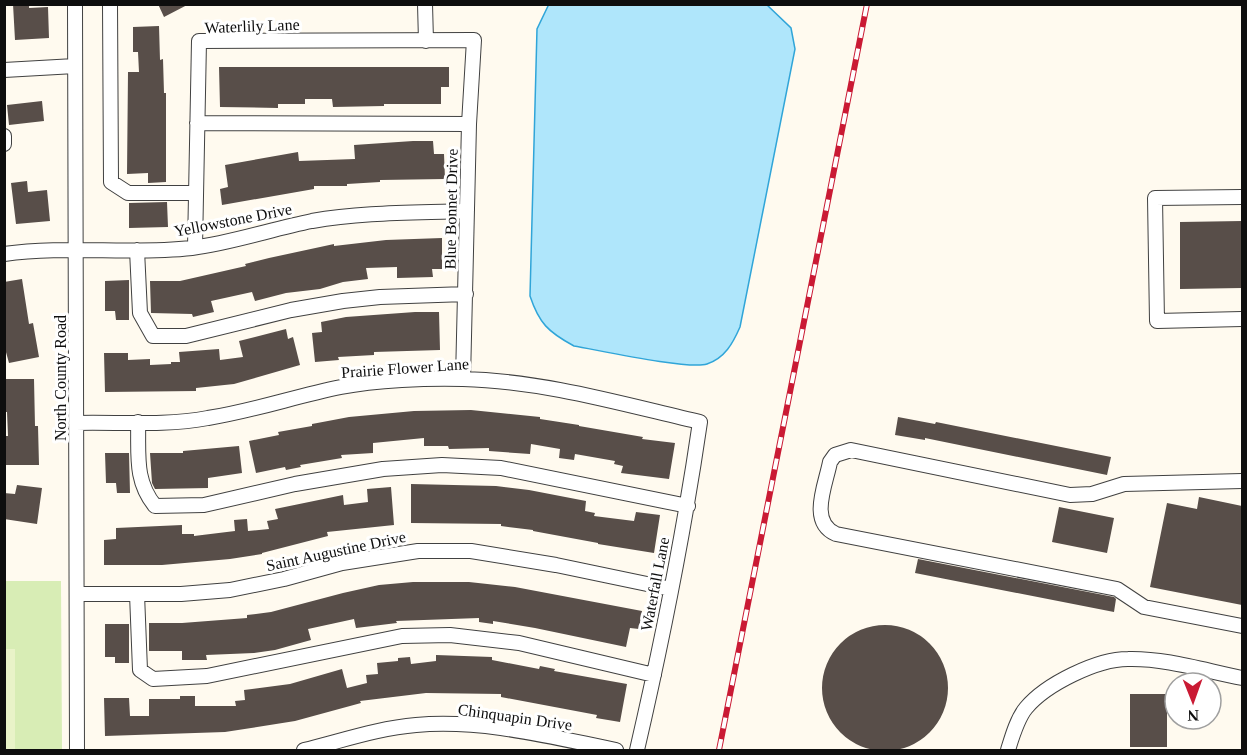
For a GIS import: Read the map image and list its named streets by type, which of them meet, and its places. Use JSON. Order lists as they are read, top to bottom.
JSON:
{
  "streets": {
    "street": [
      "Waterlily Lane",
      "Blue Bonnet Drive",
      "Yellowstone Drive",
      "Prairie Flower Lane",
      "North County Road",
      "Saint Augustine Drive",
      "Waterfall Lane",
      "Chinquapin Drive"
    ]
  },
  "crossings": [
    ["Waterlily Lane", "Blue Bonnet Drive"],
    ["Waterlily Lane", "Yellowstone Drive"],
    ["Blue Bonnet Drive", "Yellowstone Drive"],
    ["Blue Bonnet Drive", "Prairie Flower Lane"],
    ["Yellowstone Drive", "North County Road"],
    ["Prairie Flower Lane", "North County Road"],
    ["Prairie Flower Lane", "Waterfall Lane"],
    ["North County Road", "Saint Augustine Drive"],
    ["Saint Augustine Drive", "Waterfall Lane"]
  ],
  "north": "bottom"
}
